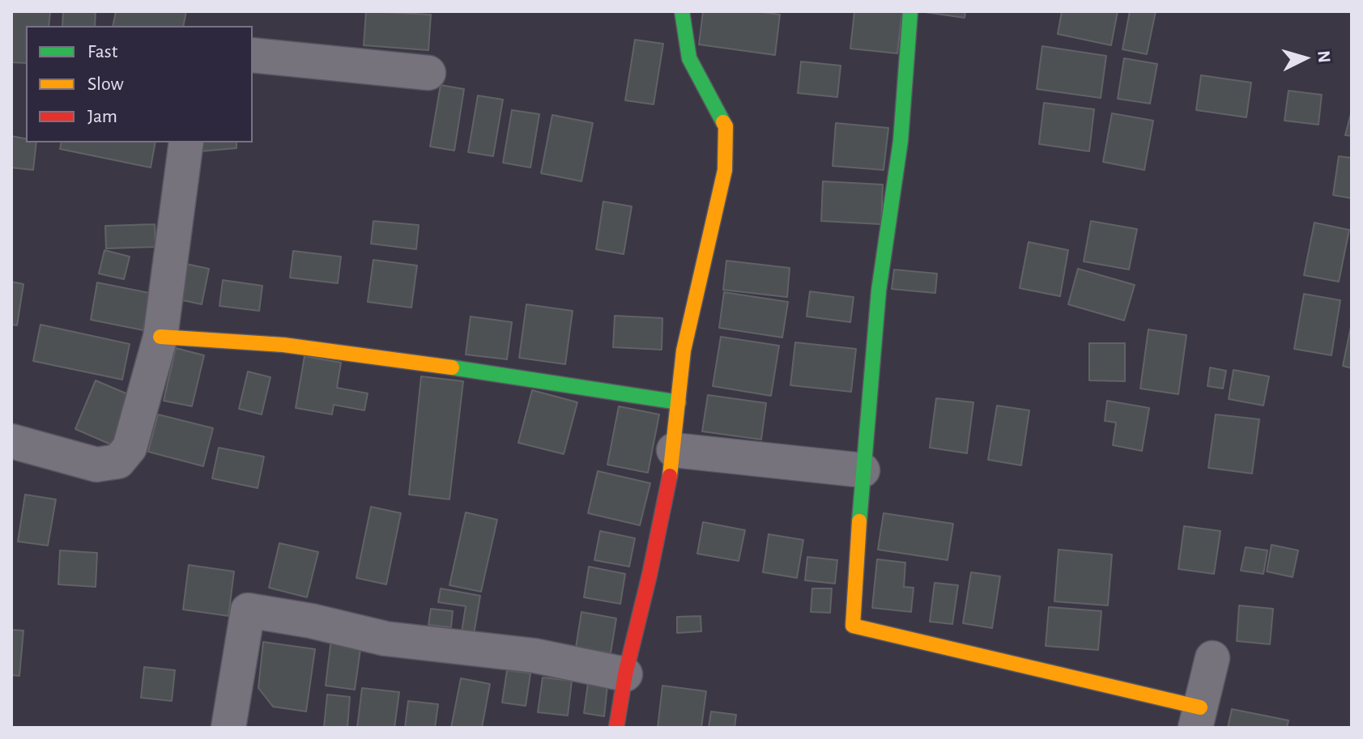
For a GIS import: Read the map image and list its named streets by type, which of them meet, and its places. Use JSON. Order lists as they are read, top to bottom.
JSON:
{
  "legend": ["Fast", "Slow", "Jam"],
  "north": "right"
}
